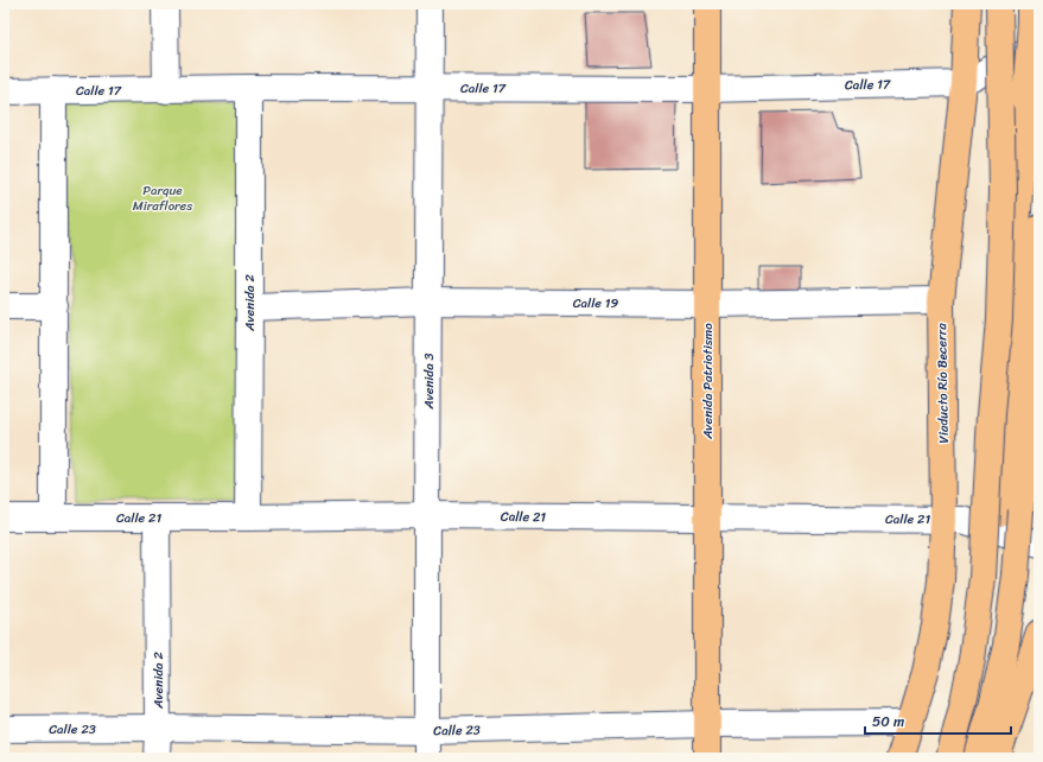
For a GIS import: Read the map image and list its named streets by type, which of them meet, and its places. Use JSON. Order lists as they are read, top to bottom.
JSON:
{
  "streets": {
    "main road": ["Avenida Patriotismo", "Viaducto Río Becerra"],
    "street": [
      "Calle 17",
      "Avenida 2",
      "Calle 19",
      "Avenida 3",
      "Calle 21",
      "Calle 23"
    ]
  },
  "crossings": [
    ["Calle 17", "Avenida 2"],
    ["Calle 17", "Avenida 3"],
    ["Calle 17", "Avenida Patriotismo"],
    ["Calle 17", "Viaducto Río Becerra"],
    ["Avenida 2", "Calle 19"],
    ["Avenida 2", "Calle 21"],
    ["Avenida 2", "Calle 23"],
    ["Calle 19", "Avenida 3"],
    ["Calle 19", "Avenida Patriotismo"],
    ["Calle 19", "Viaducto Río Becerra"],
    ["Avenida 3", "Calle 21"],
    ["Avenida 3", "Calle 23"],
    ["Avenida Patriotismo", "Calle 21"],
    ["Avenida Patriotismo", "Calle 23"],
    ["Viaducto Río Becerra", "Calle 21"],
    ["Viaducto Río Becerra", "Calle 23"]
  ],
  "parks": ["Parque Miraflores"],
  "scale_bar": "50 m"
}
